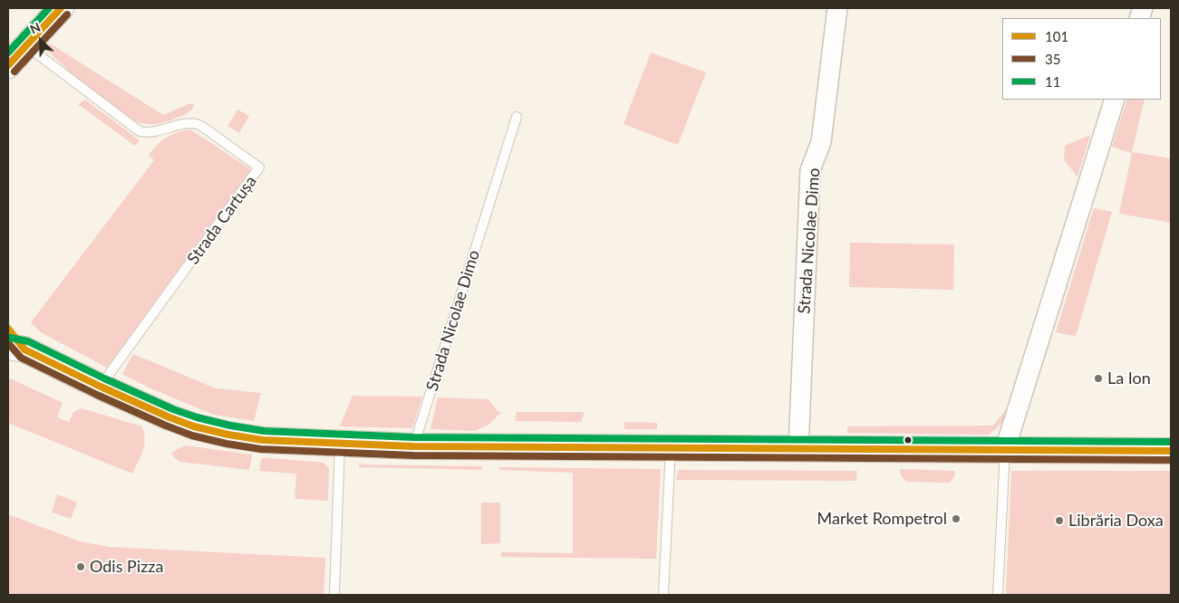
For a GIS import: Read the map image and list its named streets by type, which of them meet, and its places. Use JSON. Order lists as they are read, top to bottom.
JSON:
{
  "streets": {
    "street": ["Strada Nicolae Dimo"],
    "lane": ["Strada Cartușa"]
  },
  "places": [
    "La Ion",
    "Market Rompetrol",
    "Librăria Doxa",
    "Odis Pizza"
  ],
  "lines": ["transit line 101", "transit line 11", "transit line 35"],
  "legend": ["101", "35", "11"],
  "north": "top left"
}
